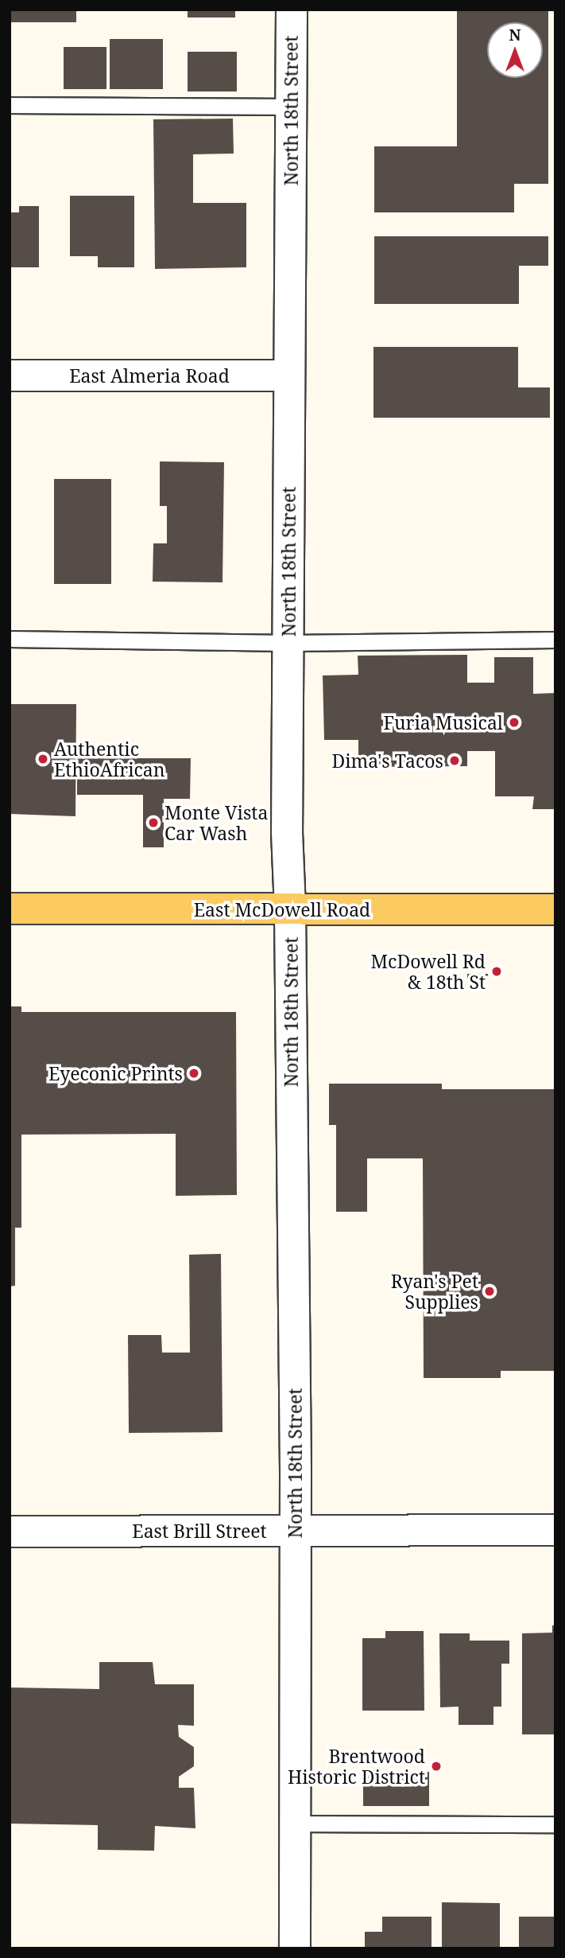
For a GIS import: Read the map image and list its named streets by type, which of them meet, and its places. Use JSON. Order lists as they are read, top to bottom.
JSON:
{
  "streets": {
    "main road": ["East McDowell Road"],
    "street": ["North 18th Street", "East Almeria Road", "East Brill Street"]
  },
  "crossings": [
    ["North 18th Street", "East Almeria Road"],
    ["North 18th Street", "East McDowell Road"],
    ["North 18th Street", "East Brill Street"]
  ],
  "places": [
    "Furia Musical",
    "Authentic EthioAfrican",
    "Dima's Tacos",
    "Monte Vista Car Wash",
    "McDowell Rd & 18th St",
    "Eyeconic Prints",
    "Ryan's Pet Supplies",
    "Brentwood Historic District"
  ],
  "north": "top"
}
